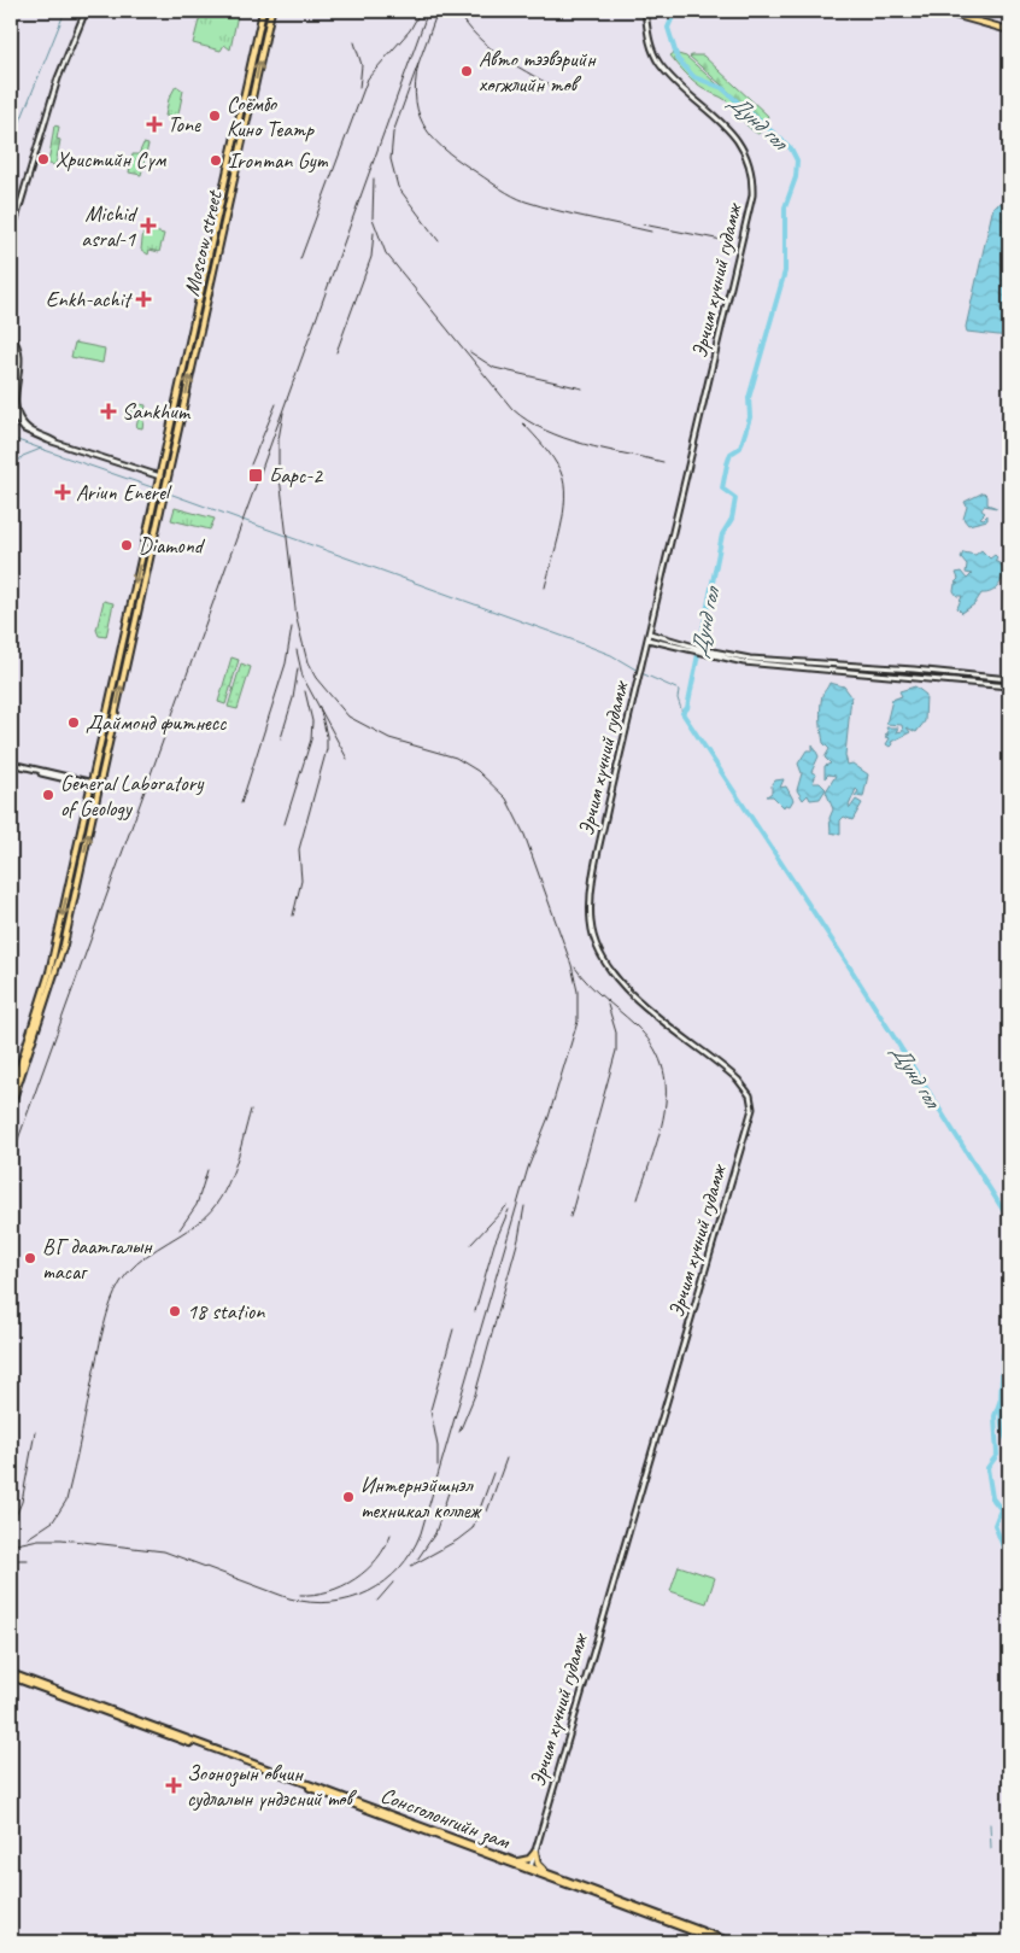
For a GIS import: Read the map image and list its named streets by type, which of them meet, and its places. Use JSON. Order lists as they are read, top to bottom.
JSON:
{
  "streets": {
    "main road": ["Moscow street", "Эрчим хүчний гудамж", "Сонсголонгийн зам"]
  },
  "crossings": [
    ["Эрчим хүчний гудамж", "Сонсголонгийн зам"]
  ],
  "water": ["Дунд гол"],
  "places": {
    "other": [
      "Авто тээвэрийн хөгжлийн төв",
      "Соёмбо Кино Театр",
      "Христийн Сүм",
      "Ironman Gym",
      "Diamond",
      "Даймонд фитнесс",
      "General Laboratory of Geology",
      "ВГ даатгалын тасаг",
      "18 station",
      "Интернэйшнэл техникал коллеж"
    ],
    "health": [
      "Tone",
      "Michid asral-1",
      "Enkh-achit",
      "Sankhum",
      "Ariun Enerel",
      "Зоонозын өвчин судлалын үндэсний төв"
    ],
    "transit": ["Барс-2"]
  }
}
